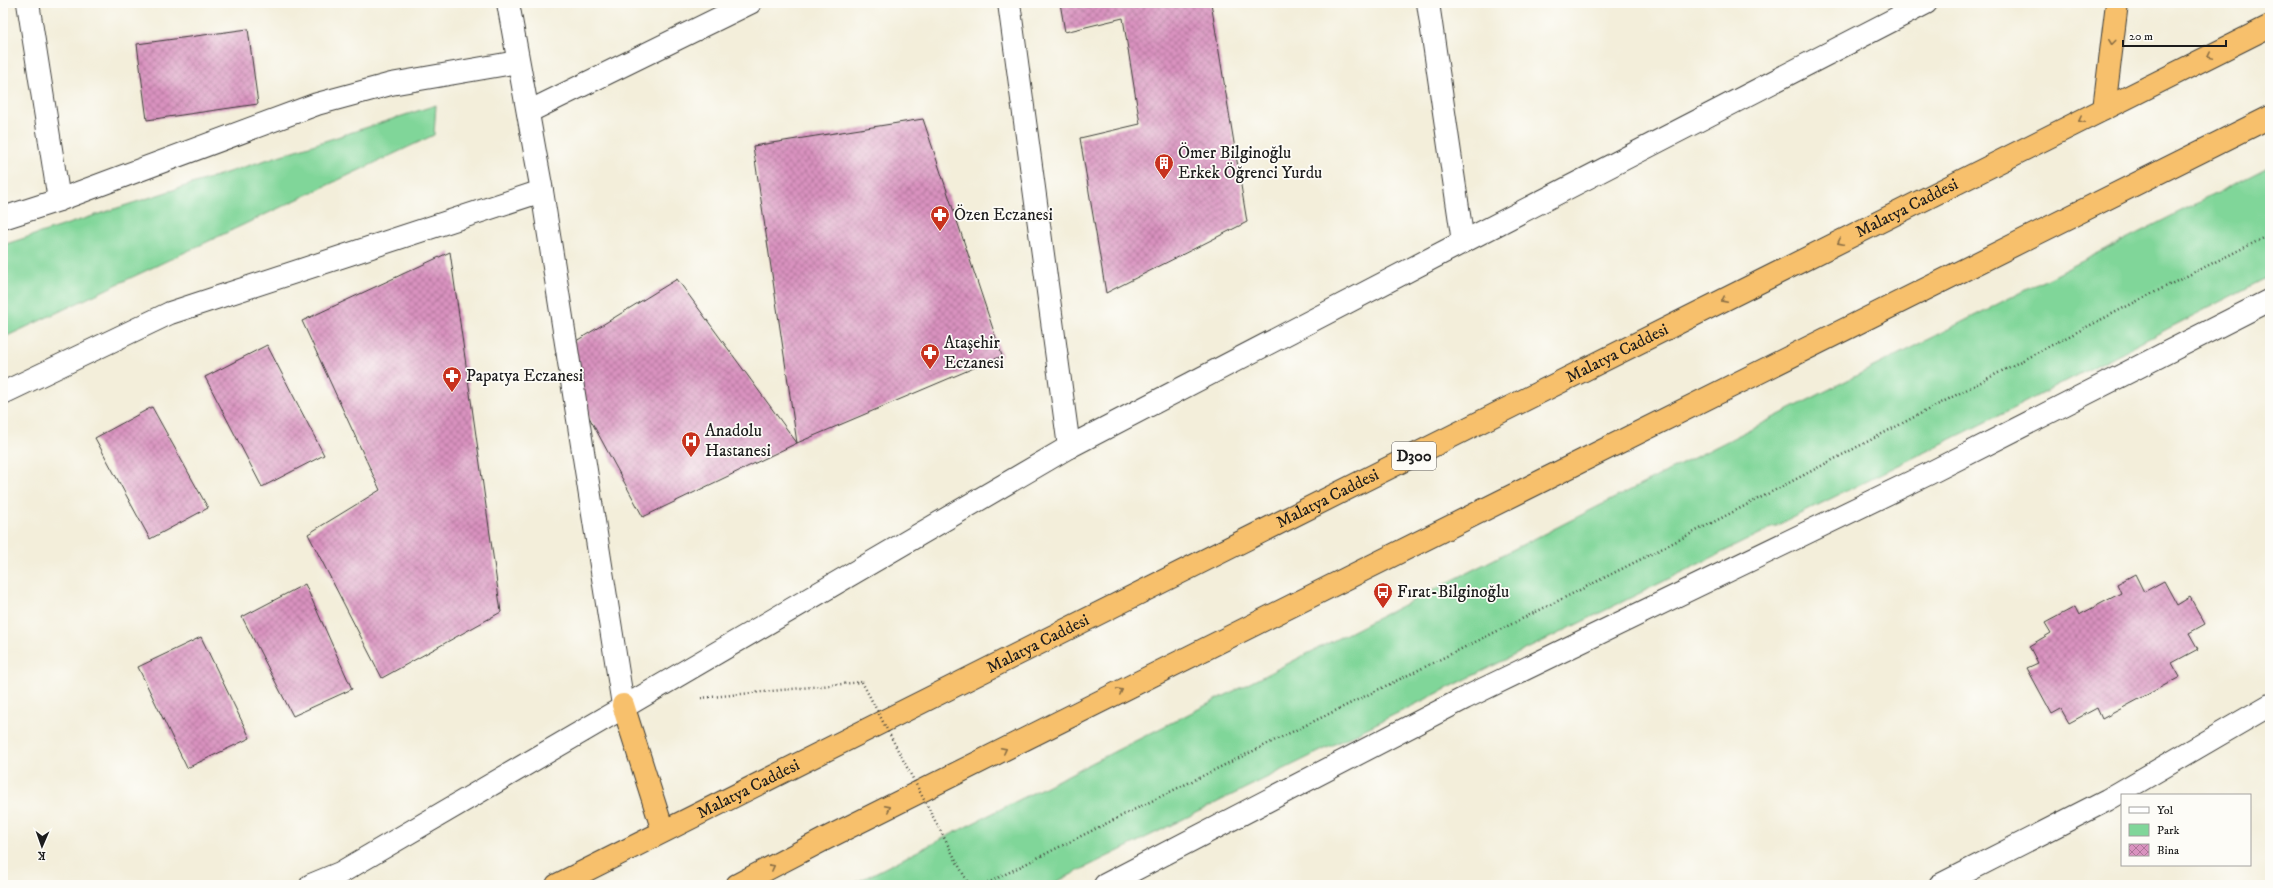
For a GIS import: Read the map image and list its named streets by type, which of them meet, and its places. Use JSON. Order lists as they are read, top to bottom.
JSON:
{
  "streets": {
    "highway": ["Malatya Caddesi", "D300"]
  },
  "places": {
    "building": ["Ömer Bilginoğlu Erkek Öğrenci Yurdu"],
    "pharmacy": ["Özen Eczanesi", "Ataşehir Eczanesi", "Papatya Eczanesi"],
    "hospital": ["Anadolu Hastanesi"],
    "bus stop": ["Fırat-Bilginoğlu"]
  },
  "legend": ["Yol", "Park", "Bina"],
  "scale_bar": "20 m",
  "north": "bottom"
}
